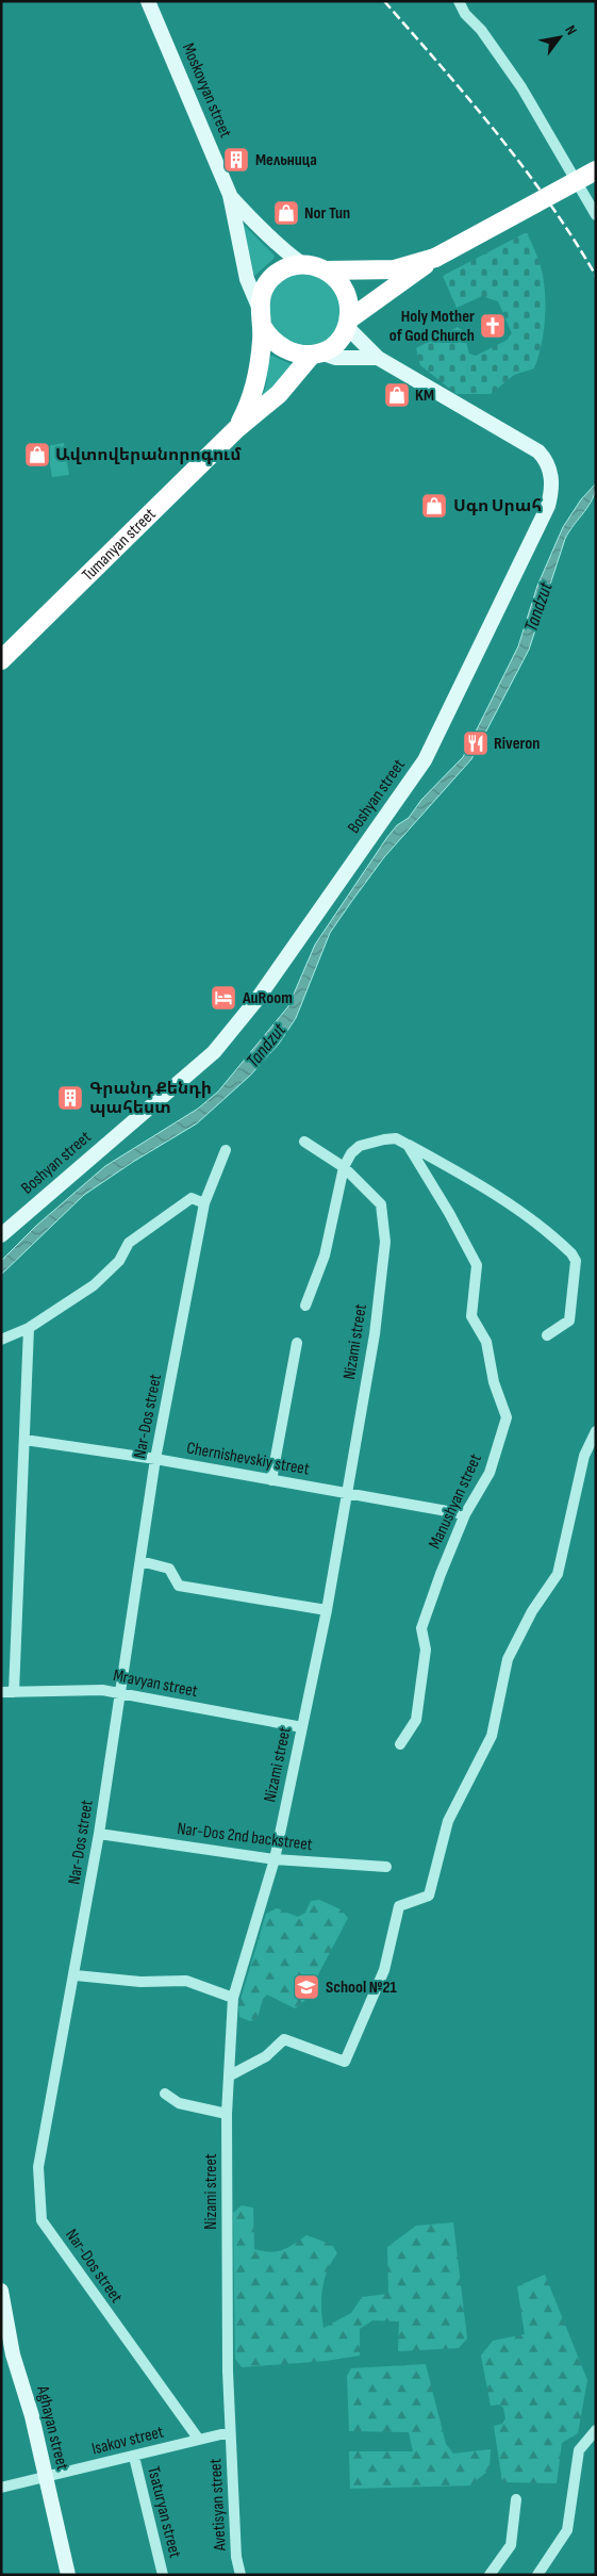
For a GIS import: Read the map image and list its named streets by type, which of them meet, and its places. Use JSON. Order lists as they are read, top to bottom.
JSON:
{
  "streets": {
    "highway": ["Tumanyan street"],
    "street": [
      "Moskovyan street",
      "Boshyan street",
      "Nizami street",
      "Nar-Dos street",
      "Chernishevskiy street",
      "Manushyan street",
      "Mravyan street",
      "Nar-Dos 2nd backstreet",
      "Aghayan street",
      "Isakov street",
      "Avetisyan street",
      "Tsaturyan street"
    ]
  },
  "crossings": [
    ["Moskovyan street", "Boshyan street"],
    ["Nizami street", "Chernishevskiy street"],
    ["Nizami street", "Mravyan street"],
    ["Nizami street", "Nar-Dos 2nd backstreet"],
    ["Nizami street", "Isakov street"],
    ["Nizami street", "Avetisyan street"],
    ["Nar-Dos street", "Chernishevskiy street"],
    ["Nar-Dos street", "Mravyan street"],
    ["Nar-Dos street", "Nar-Dos 2nd backstreet"],
    ["Nar-Dos street", "Isakov street"],
    ["Chernishevskiy street", "Manushyan street"],
    ["Aghayan street", "Isakov street"],
    ["Isakov street", "Avetisyan street"],
    ["Isakov street", "Tsaturyan street"]
  ],
  "water": ["Tandzut"],
  "places": {
    "building": ["Мельница", "Գրանդ Քենդի պահեստ"],
    "shop": [
      "Nor Tun",
      "KM",
      "Ավտովերանորոգում",
      "Սգո Սրահ"
    ],
    "church": ["Holy Mother of God Church"],
    "restaurant": ["Riveron"],
    "hotel": ["AuRoom"],
    "school or university": ["School №21"]
  },
  "north": "top right"
}
